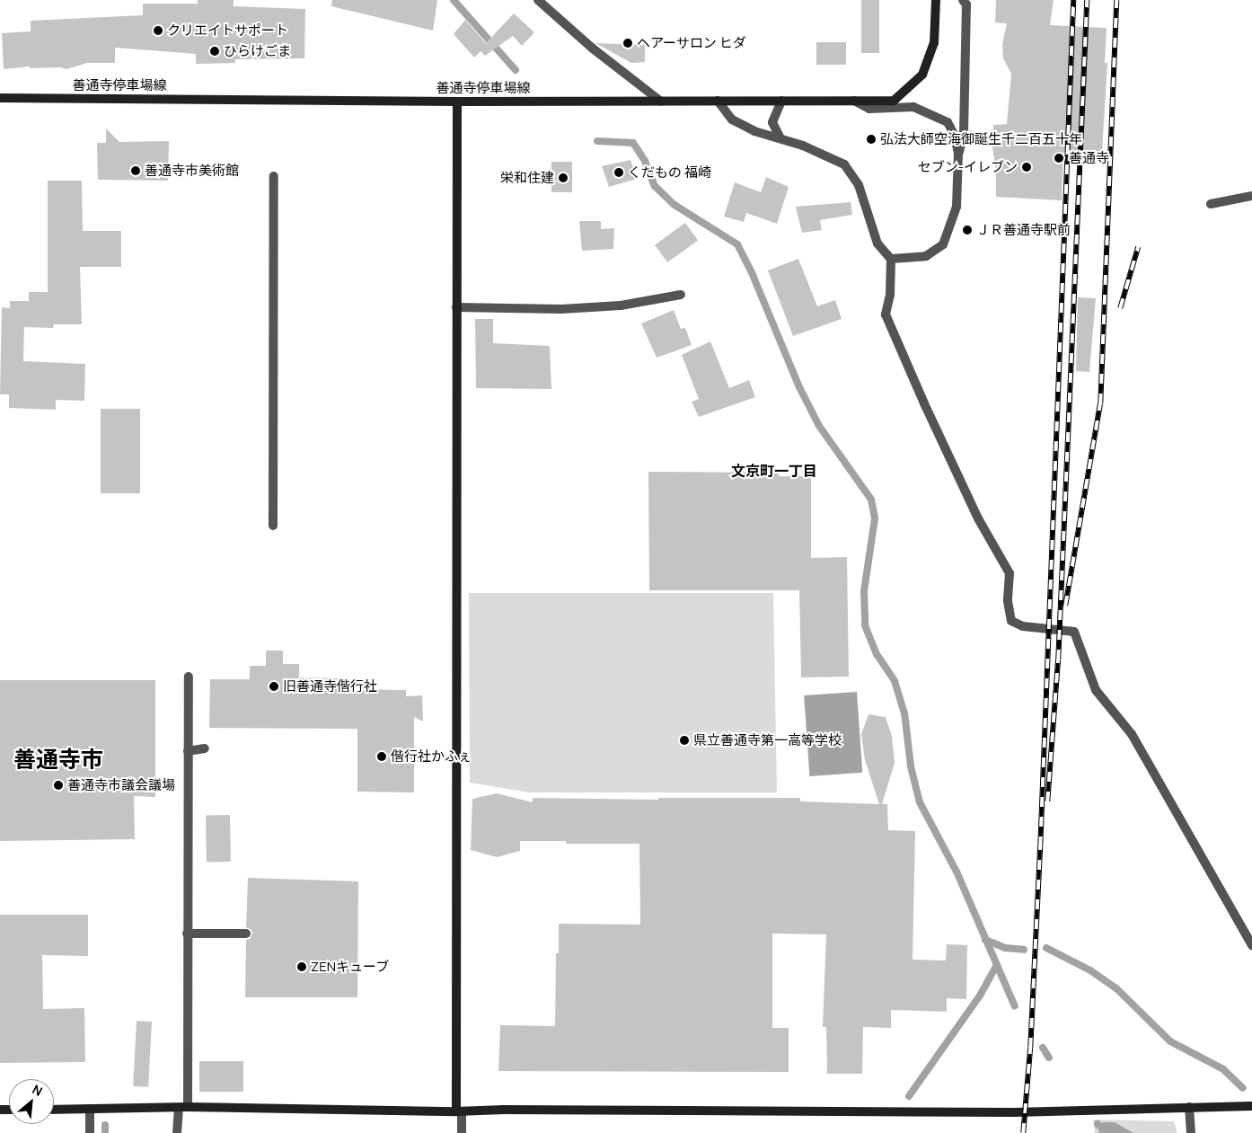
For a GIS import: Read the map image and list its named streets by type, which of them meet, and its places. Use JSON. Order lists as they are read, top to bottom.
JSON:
{
  "streets": {
    "street": ["善通寺停車場線"]
  },
  "districts": ["文京町一丁目", "善通寺市"],
  "places": [
    "クリエイトサポート",
    "ヘアーサロン ヒダ",
    "ひらけごま",
    "弘法大師空海御誕生千二百五十年",
    "善通寺",
    "セブン-イレブン",
    "善通寺市美術館",
    "くだもの 福崎",
    "栄和住建",
    "ＪＲ善通寺駅前",
    "旧善通寺偕行社",
    "県立善通寺第一高等学校",
    "偕行社かふぇ",
    "善通寺市議会議場",
    "ZENキューブ"
  ],
  "north": "top right"
}
